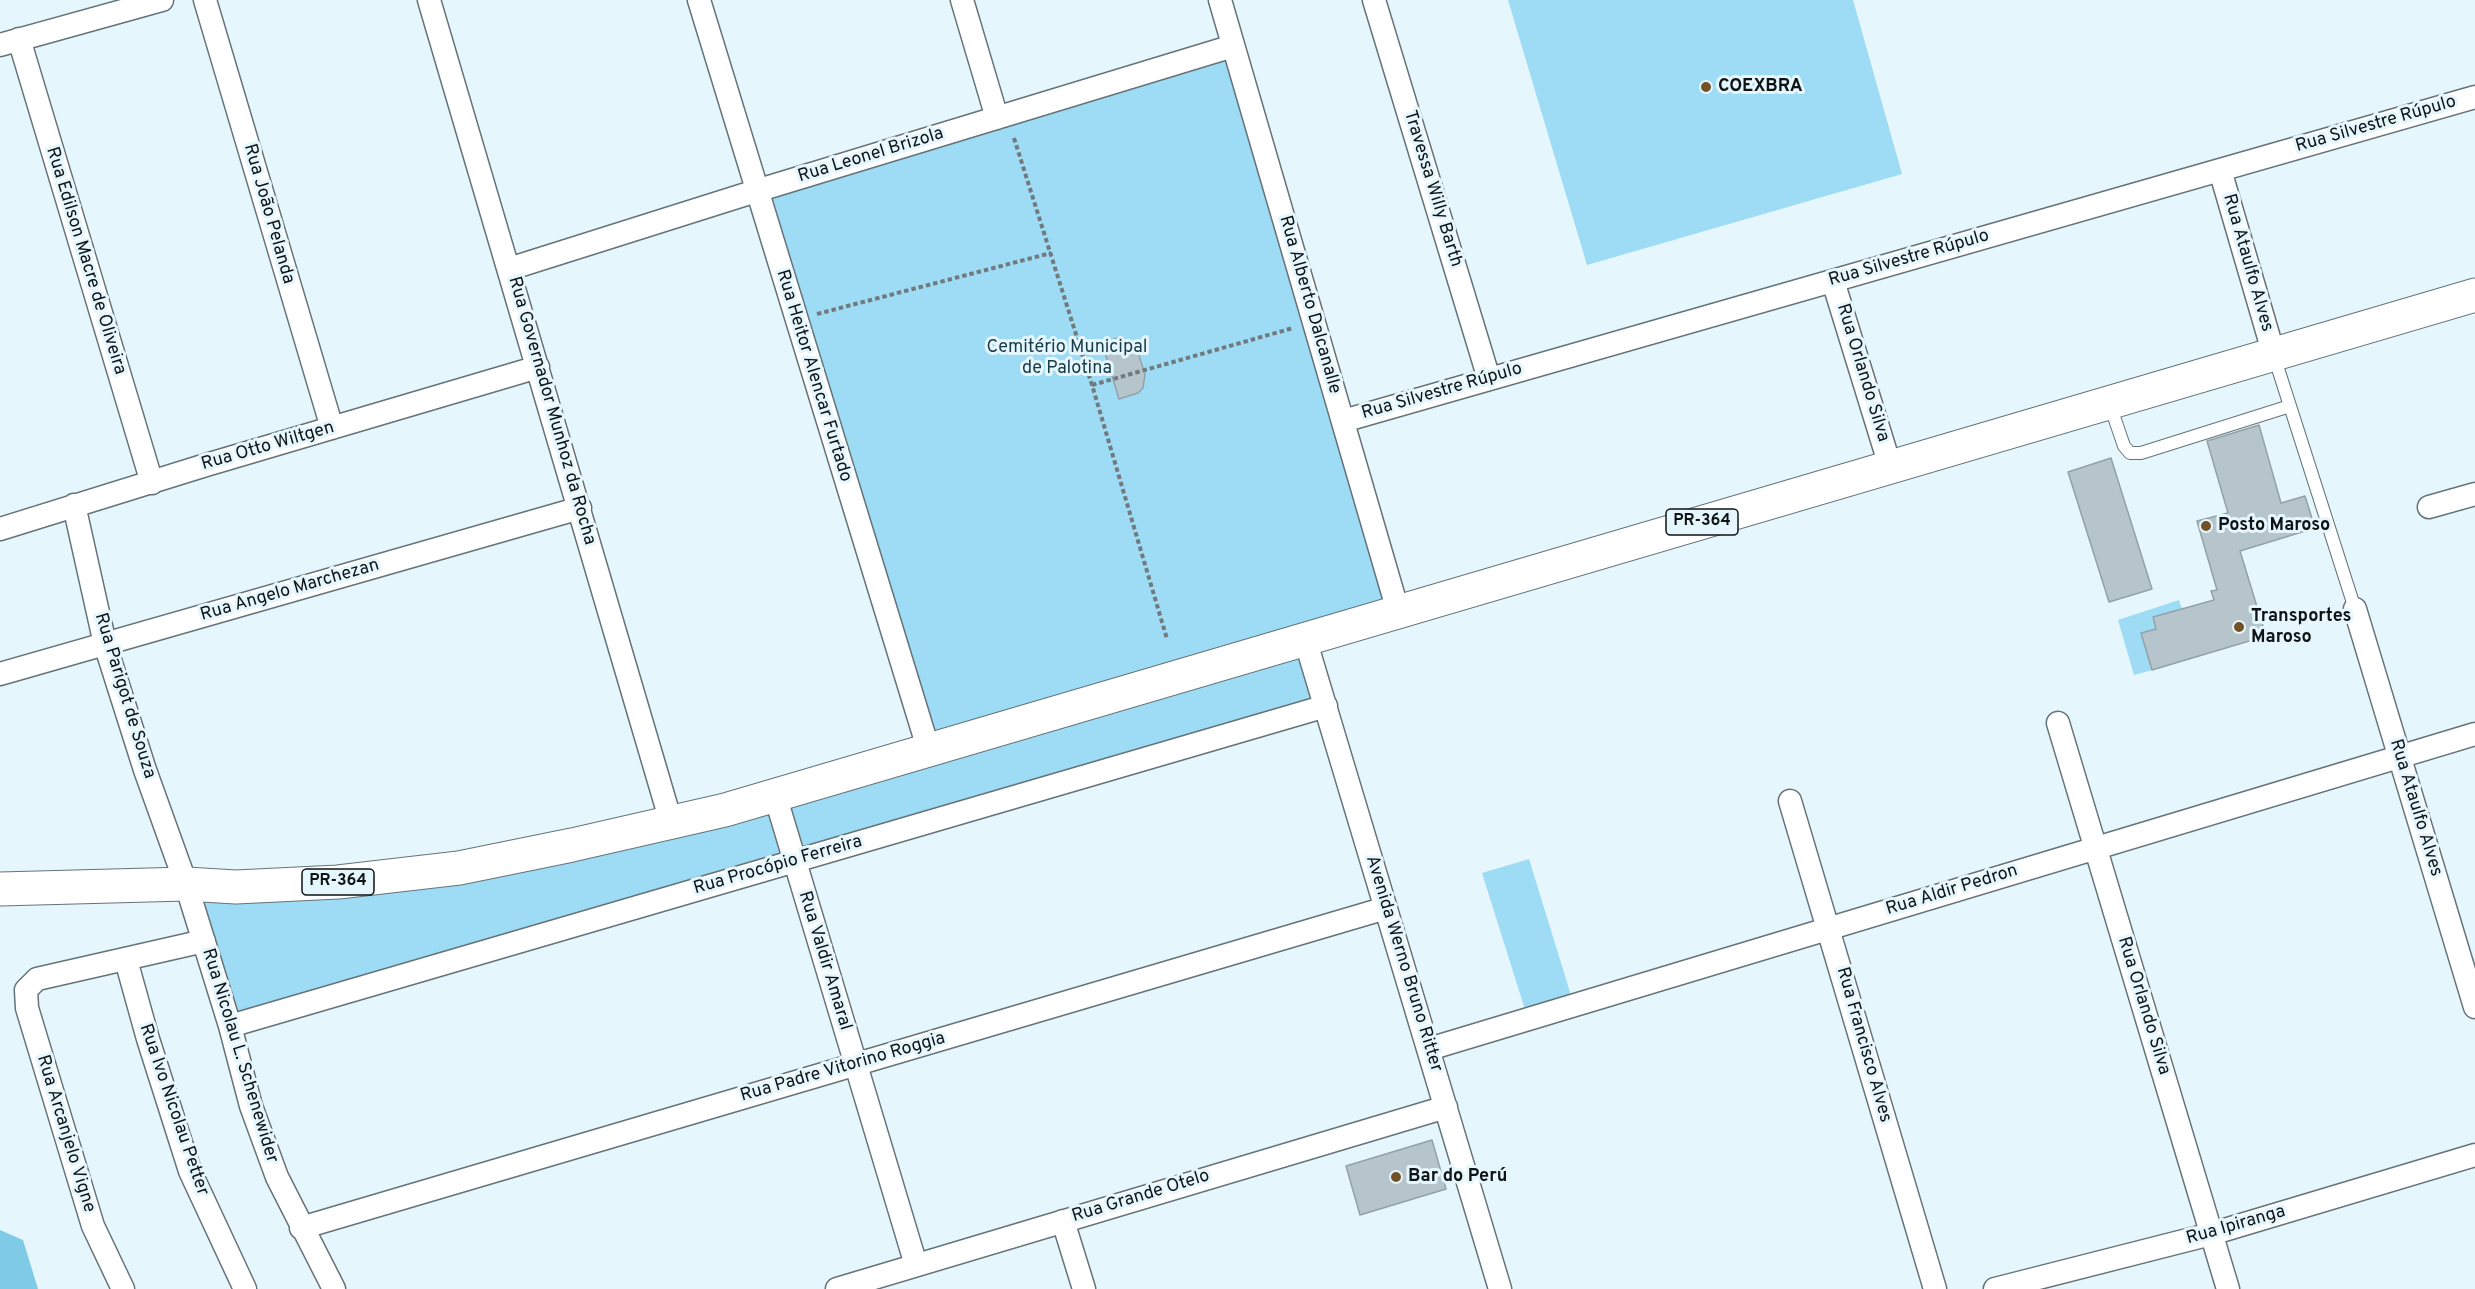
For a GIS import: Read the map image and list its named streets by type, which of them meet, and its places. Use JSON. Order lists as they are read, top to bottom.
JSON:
{
  "streets": {
    "main road": ["PR-364"],
    "street": [
      "Rua Silvestre Rúpulo",
      "Rua Leonel Brizola",
      "Travessa Willy Barth",
      "Rua João Pelanda",
      "Rua Edilson Macre de Oliveira",
      "Rua Ataulfo Alves",
      "Rua Alberto Dalcanalle",
      "Rua Orlando Silva",
      "Rua Heitor Alencar Furtado",
      "Rua Governador Munhoz da Rocha",
      "Rua Otto Wiltgen",
      "Rua Angelo Marchezan",
      "Rua Parigot de Souza",
      "Rua Procópio Ferreira",
      "Rua Aldir Pedron",
      "Rua Valdir Amaral",
      "Avenida Werno Bruno Ritter",
      "Rua Francisco Alves",
      "Rua Nicolau L. Schenewider",
      "Rua Padre Vitorino Roggia",
      "Rua Ivo Nicolau Petter",
      "Rua Arcanjelo Vigne",
      "Rua Grande Otelo",
      "Rua Ipiranga"
    ]
  },
  "crossings": [
    ["Rua Silvestre Rúpulo", "Travessa Willy Barth"],
    ["Rua Silvestre Rúpulo", "Rua Ataulfo Alves"],
    ["Rua Silvestre Rúpulo", "Rua Alberto Dalcanalle"],
    ["Rua Silvestre Rúpulo", "Rua Orlando Silva"],
    ["Rua Leonel Brizola", "Rua Alberto Dalcanalle"],
    ["Rua Leonel Brizola", "Rua Heitor Alencar Furtado"],
    ["Rua Leonel Brizola", "Rua Governador Munhoz da Rocha"],
    ["Rua João Pelanda", "Rua Otto Wiltgen"],
    ["Rua Edilson Macre de Oliveira", "Rua Otto Wiltgen"],
    ["Rua Ataulfo Alves", "PR-364"],
    ["Rua Ataulfo Alves", "Rua Aldir Pedron"],
    ["Rua Alberto Dalcanalle", "PR-364"],
    ["Rua Orlando Silva", "PR-364"],
    ["Rua Orlando Silva", "Rua Aldir Pedron"],
    ["Rua Orlando Silva", "Rua Ipiranga"],
    ["Rua Heitor Alencar Furtado", "PR-364"],
    ["Rua Governador Munhoz da Rocha", "Rua Otto Wiltgen"],
    ["Rua Governador Munhoz da Rocha", "PR-364"],
    ["Rua Governador Munhoz da Rocha", "Rua Angelo Marchezan"],
    ["Rua Otto Wiltgen", "Rua Parigot de Souza"],
    ["PR-364", "Rua Parigot de Souza"],
    ["PR-364", "Rua Valdir Amaral"],
    ["PR-364", "Avenida Werno Bruno Ritter"],
    ["PR-364", "Rua Nicolau L. Schenewider"],
    ["Rua Angelo Marchezan", "Rua Parigot de Souza"],
    ["Rua Parigot de Souza", "Rua Nicolau L. Schenewider"],
    ["Rua Procópio Ferreira", "Rua Valdir Amaral"],
    ["Rua Procópio Ferreira", "Avenida Werno Bruno Ritter"],
    ["Rua Procópio Ferreira", "Rua Nicolau L. Schenewider"],
    ["Rua Aldir Pedron", "Avenida Werno Bruno Ritter"],
    ["Rua Aldir Pedron", "Rua Francisco Alves"],
    ["Rua Valdir Amaral", "Rua Padre Vitorino Roggia"],
    ["Rua Valdir Amaral", "Rua Grande Otelo"],
    ["Avenida Werno Bruno Ritter", "Rua Padre Vitorino Roggia"],
    ["Avenida Werno Bruno Ritter", "Rua Grande Otelo"],
    ["Rua Nicolau L. Schenewider", "Rua Padre Vitorino Roggia"],
    ["Rua Ivo Nicolau Petter", "Rua Arcanjelo Vigne"]
  ],
  "parks": ["Cemitério Municipal de Palotina"],
  "places": [
    "COEXBRA",
    "Posto Maroso",
    "Transportes Maroso",
    "Bar do Perú"
  ]
}
